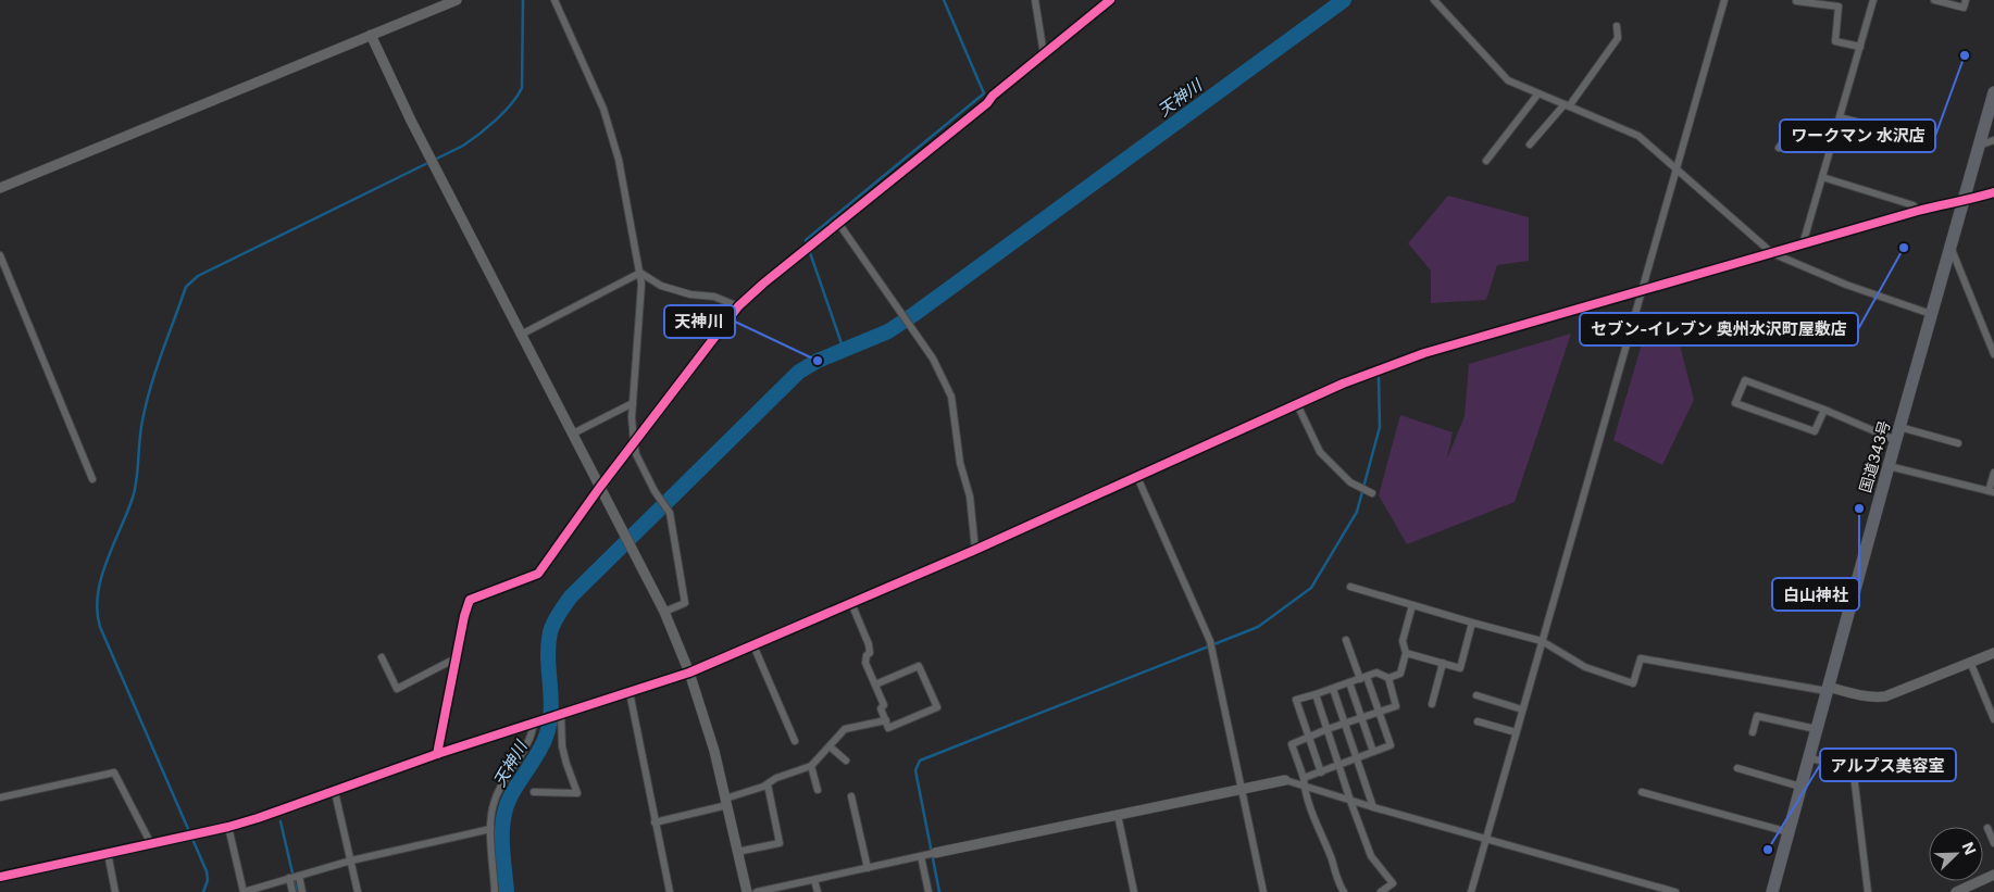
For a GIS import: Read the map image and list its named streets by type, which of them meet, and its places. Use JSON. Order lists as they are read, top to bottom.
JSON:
{
  "streets": {
    "highway": ["国道343号"]
  },
  "water": ["天神川"],
  "places": [
    "ワークマン 水沢店",
    "セブン-イレブン 奥州水沢町屋敷店",
    "天神川",
    "白山神社",
    "アルプス美容室"
  ],
  "north": "top right"
}
